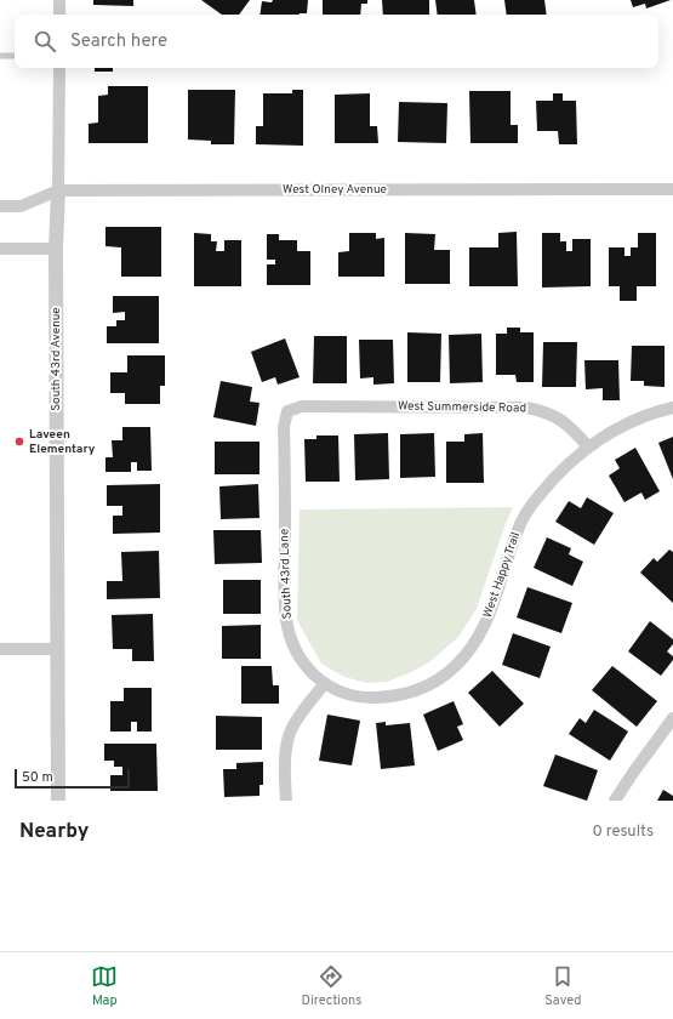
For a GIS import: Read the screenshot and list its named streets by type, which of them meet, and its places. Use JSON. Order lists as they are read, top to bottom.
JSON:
{
  "streets": {
    "street": [
      "West Olney Avenue",
      "South 43rd Avenue",
      "West Summerside Road",
      "South 43rd Lane",
      "West Happy Trail"
    ]
  },
  "crossings": [
    ["West Olney Avenue", "South 43rd Avenue"],
    ["West Summerside Road", "South 43rd Lane"],
    ["West Summerside Road", "West Happy Trail"],
    ["South 43rd Lane", "West Happy Trail"]
  ],
  "places": ["Laveen Elementary"],
  "scale_bar": "50 m",
  "page": {
    "search": "Search here",
    "scale": "50 m",
    "heading": ["Nearby", "0 results"],
    "nav": ["Map", "Directions", "Saved"]
  }
}
